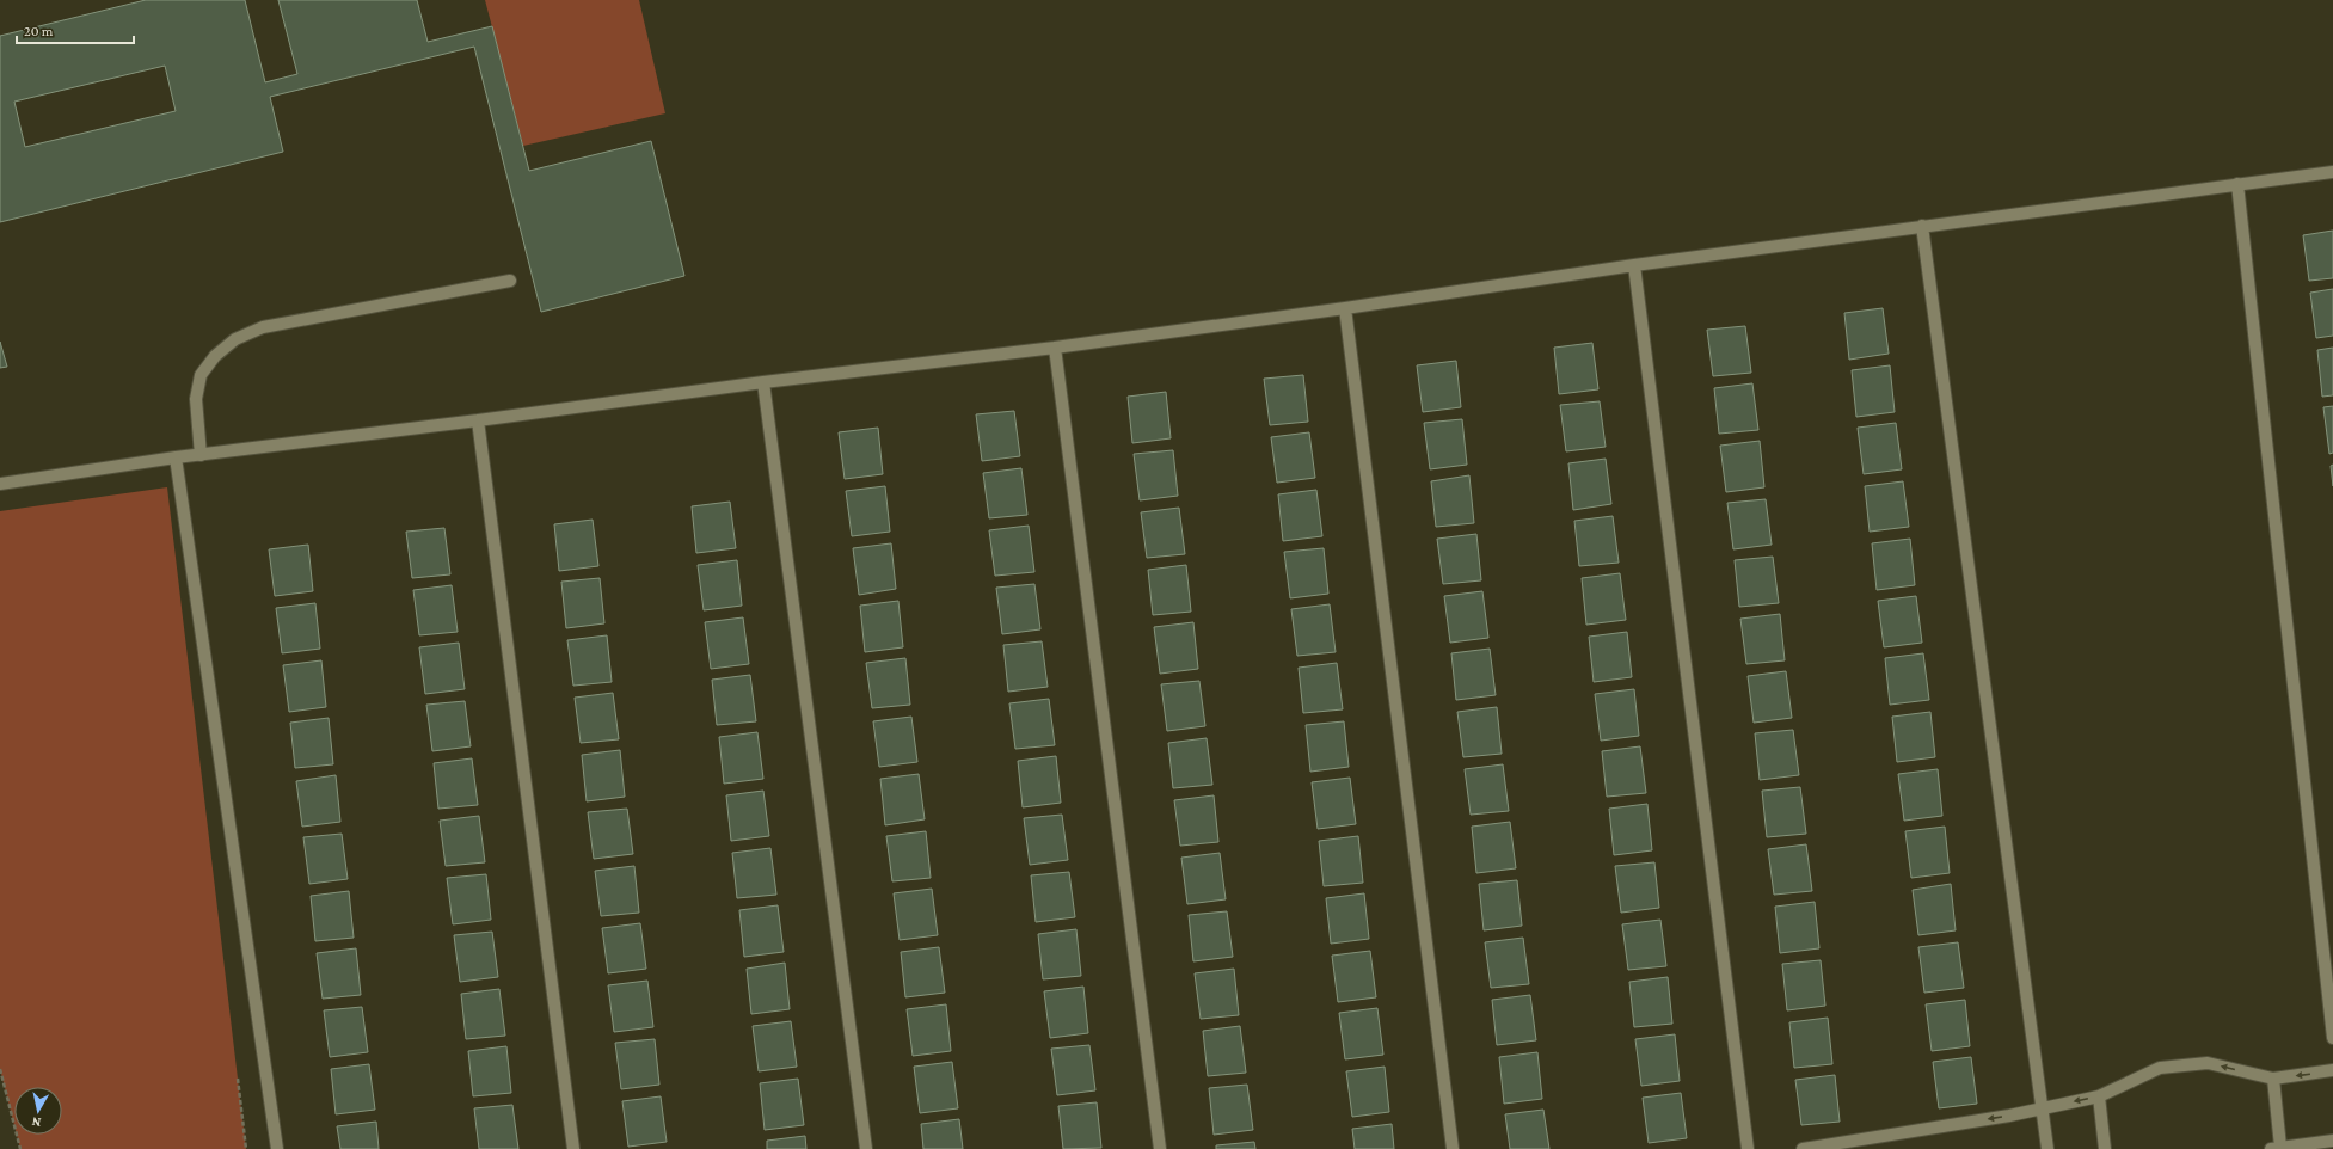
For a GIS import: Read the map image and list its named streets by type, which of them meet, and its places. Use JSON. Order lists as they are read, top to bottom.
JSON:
{
  "scale_bar": "20 m",
  "north": "bottom"
}
